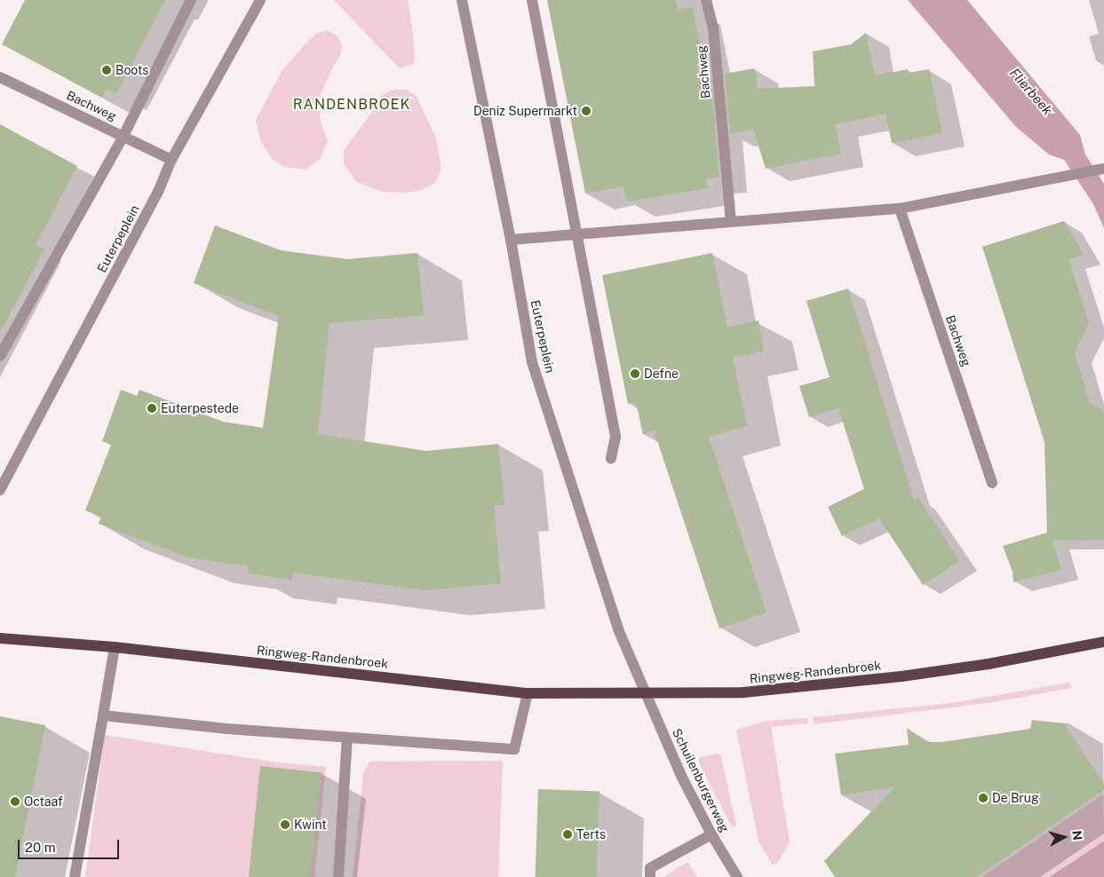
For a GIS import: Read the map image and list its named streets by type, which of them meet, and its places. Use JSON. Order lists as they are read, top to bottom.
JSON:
{
  "streets": {
    "main road": ["Ringweg-Randenbroek"],
    "street": ["Bachweg", "Euterpeplein", "Schuilenburgerweg"]
  },
  "crossings": [
    ["Bachweg", "Euterpeplein"],
    ["Euterpeplein", "Ringweg-Randenbroek"],
    ["Euterpeplein", "Schuilenburgerweg"],
    ["Ringweg-Randenbroek", "Schuilenburgerweg"]
  ],
  "districts": ["RANDENBROEK"],
  "water": ["Flierbeek"],
  "places": [
    "Boots",
    "Deniz Supermarkt",
    "Defne",
    "Euterpestede",
    "De Brug",
    "Octaaf",
    "Kwint",
    "Terts"
  ],
  "scale_bar": "20 m",
  "north": "right"
}
